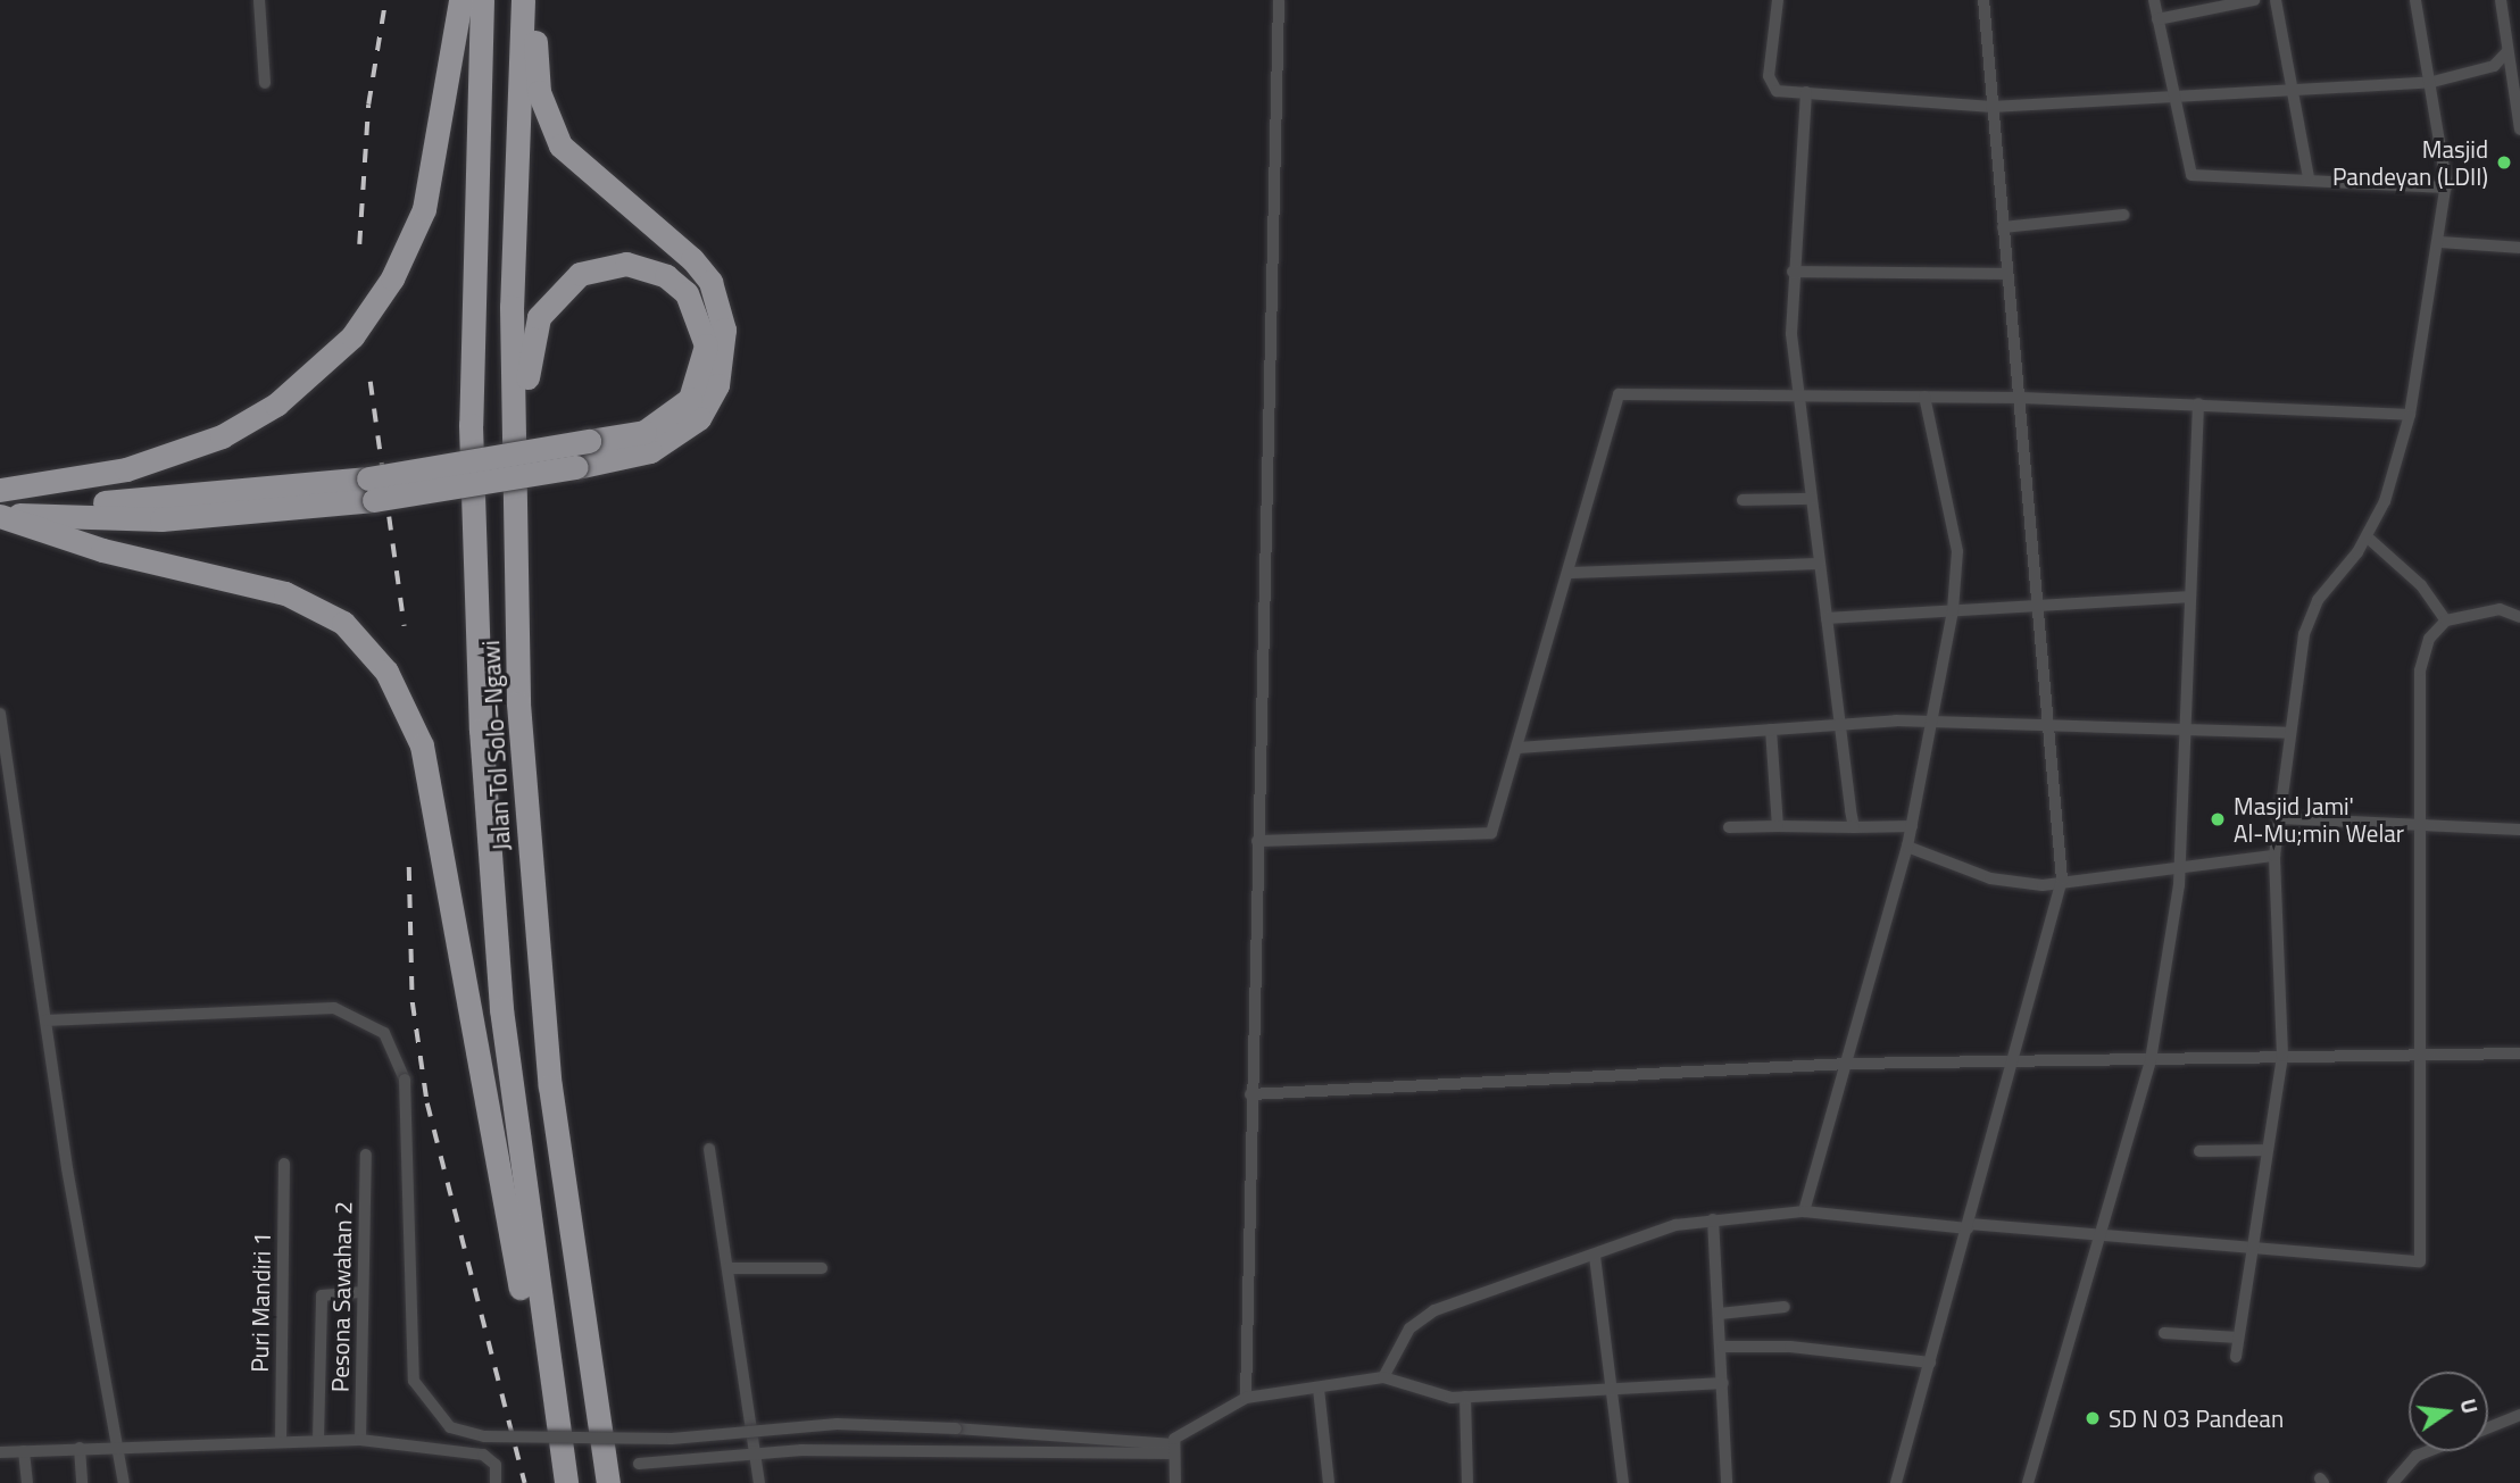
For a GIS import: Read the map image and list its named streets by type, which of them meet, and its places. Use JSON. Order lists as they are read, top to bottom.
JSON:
{
  "streets": {
    "highway": ["Jalan Tol Solo–Ngawi"],
    "street": ["Pesona Sawahan 2", "Puri Mandiri 1"]
  },
  "places": ["Masjid Pandeyan (LDII)", "Masjid Jami' Al-Mu;min Welar", "SD N 03 Pandean"],
  "north": "right"
}
